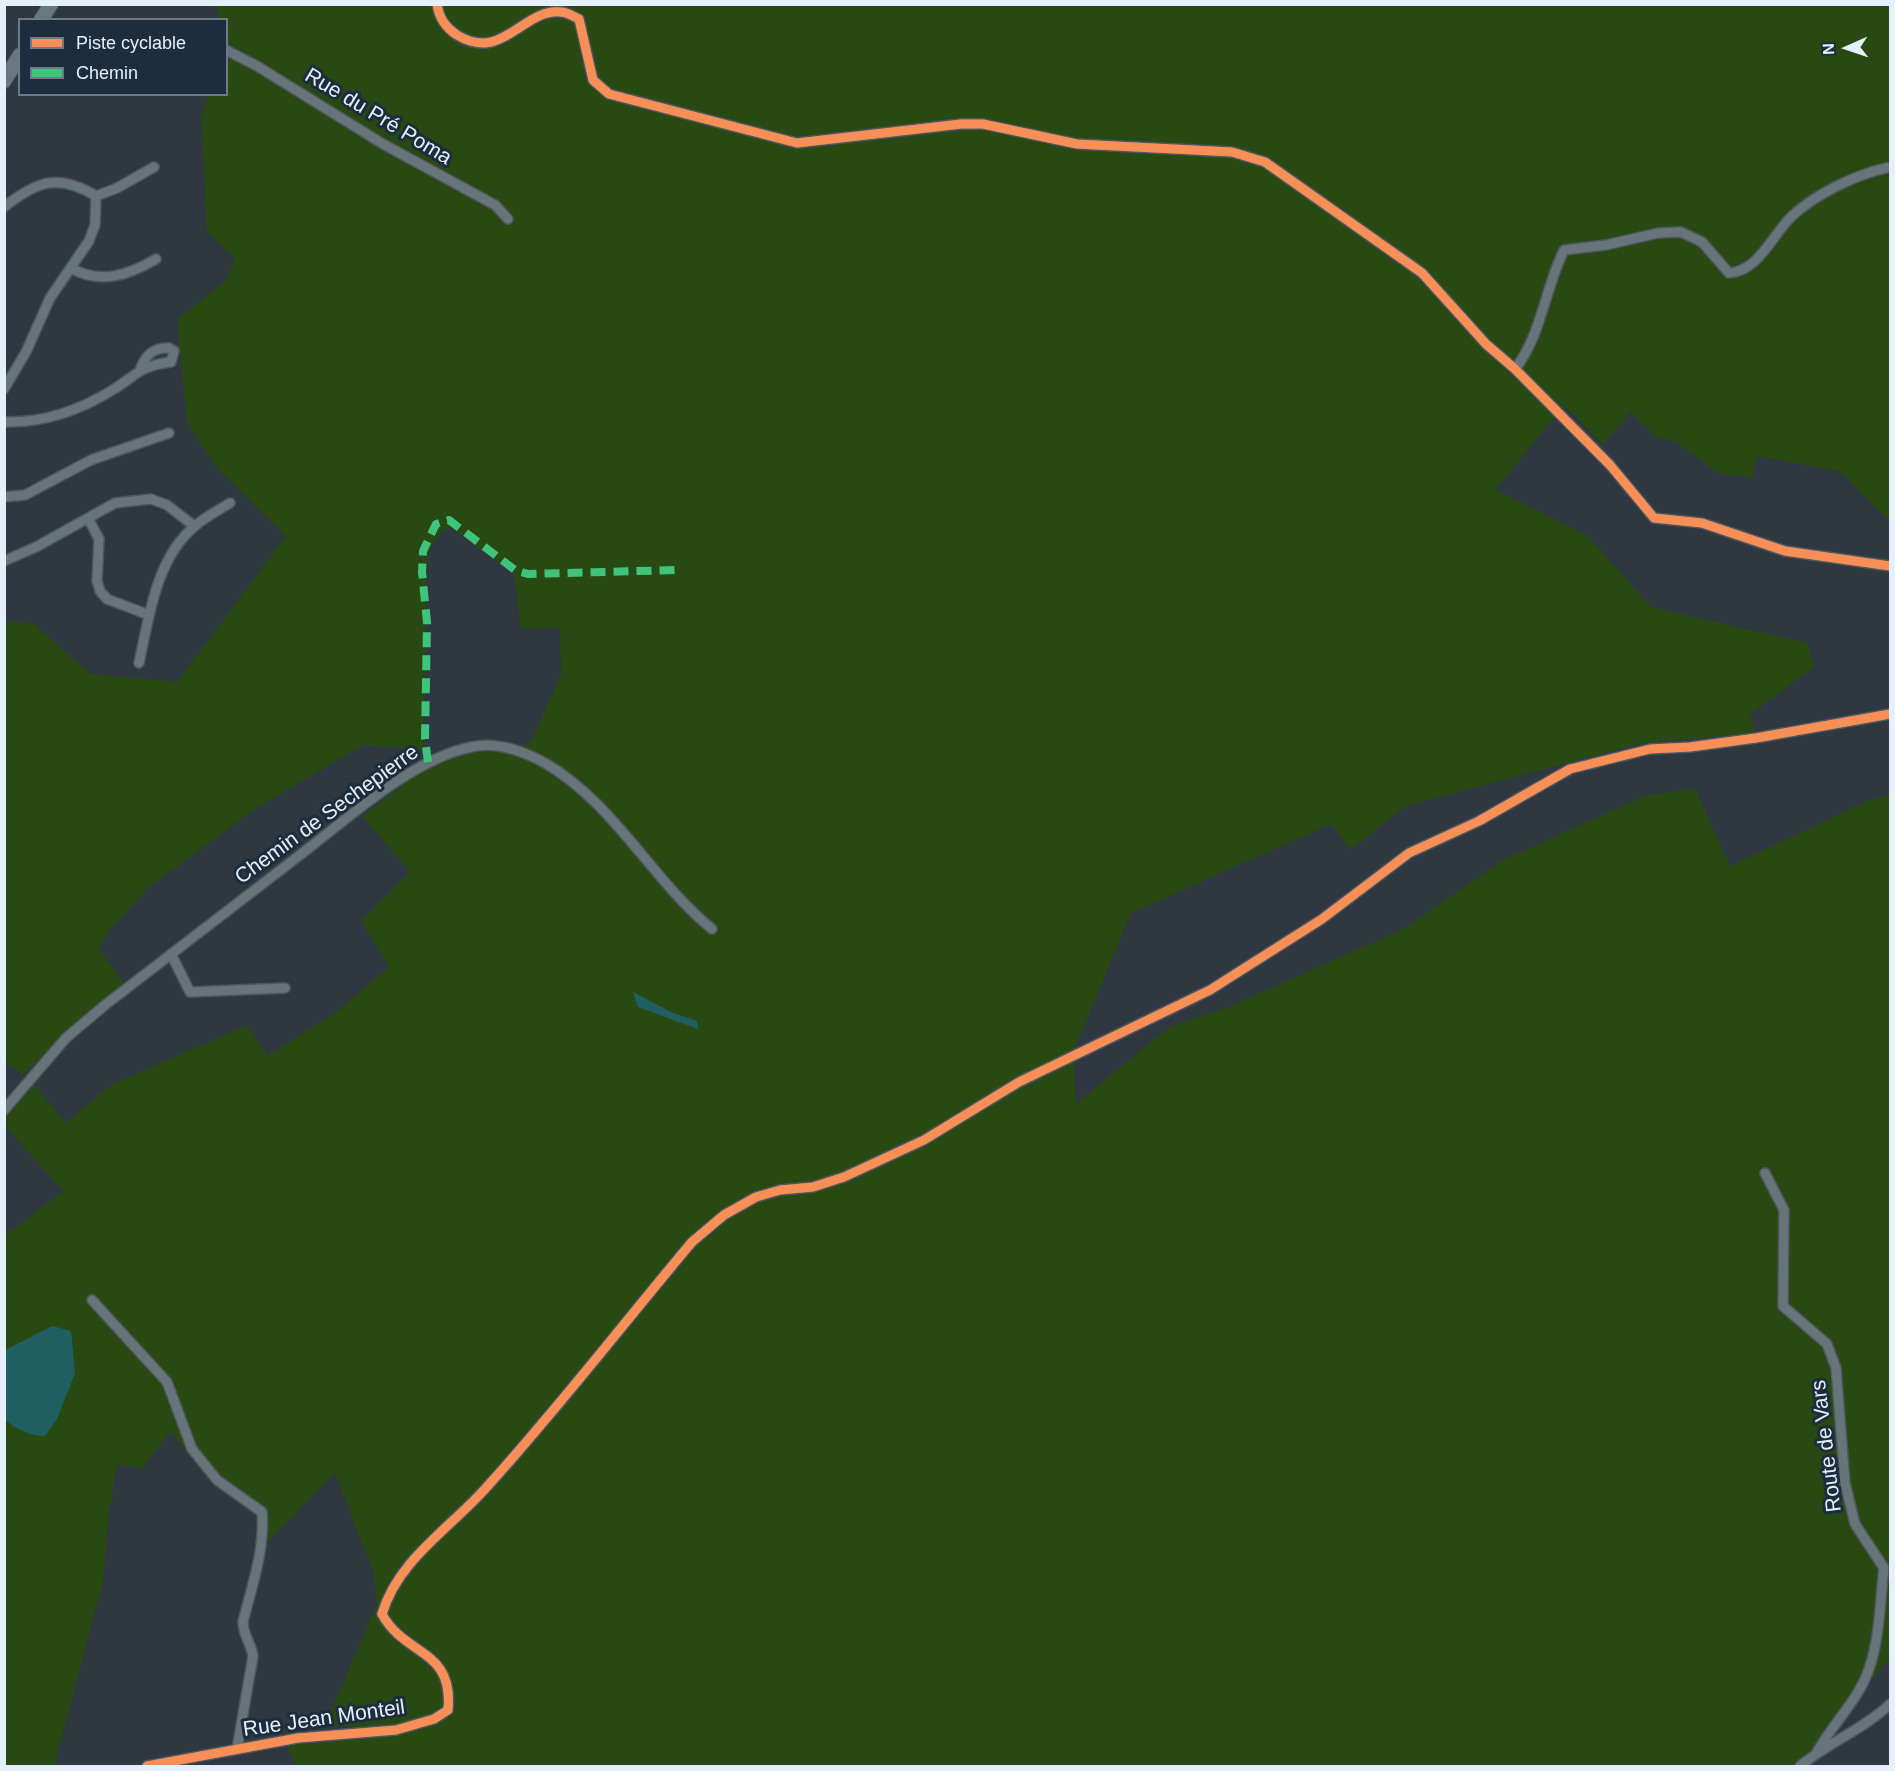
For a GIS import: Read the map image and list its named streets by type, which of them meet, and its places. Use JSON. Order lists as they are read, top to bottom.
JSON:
{
  "streets": {
    "street": [
      "Rue du Pré Poma",
      "Chemin de Sechepierre",
      "Route de Vars",
      "Rue Jean Monteil"
    ]
  },
  "legend": ["Piste cyclable", "Chemin"],
  "north": "left"
}
